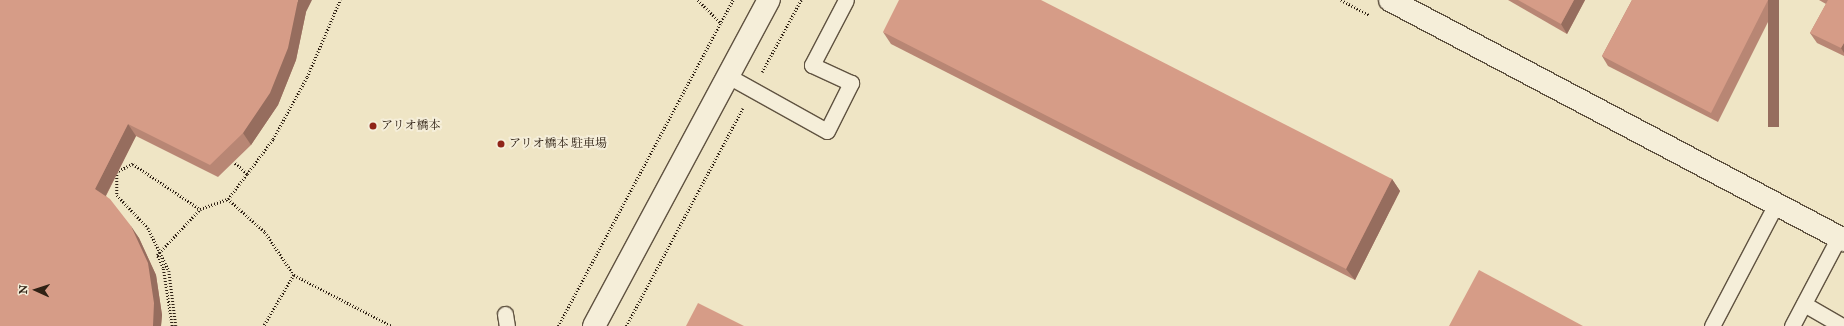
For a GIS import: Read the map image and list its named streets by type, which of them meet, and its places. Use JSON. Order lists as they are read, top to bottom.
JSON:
{
  "places": ["アリオ橋本", "アリオ橋本 駐車場"],
  "north": "left"
}
